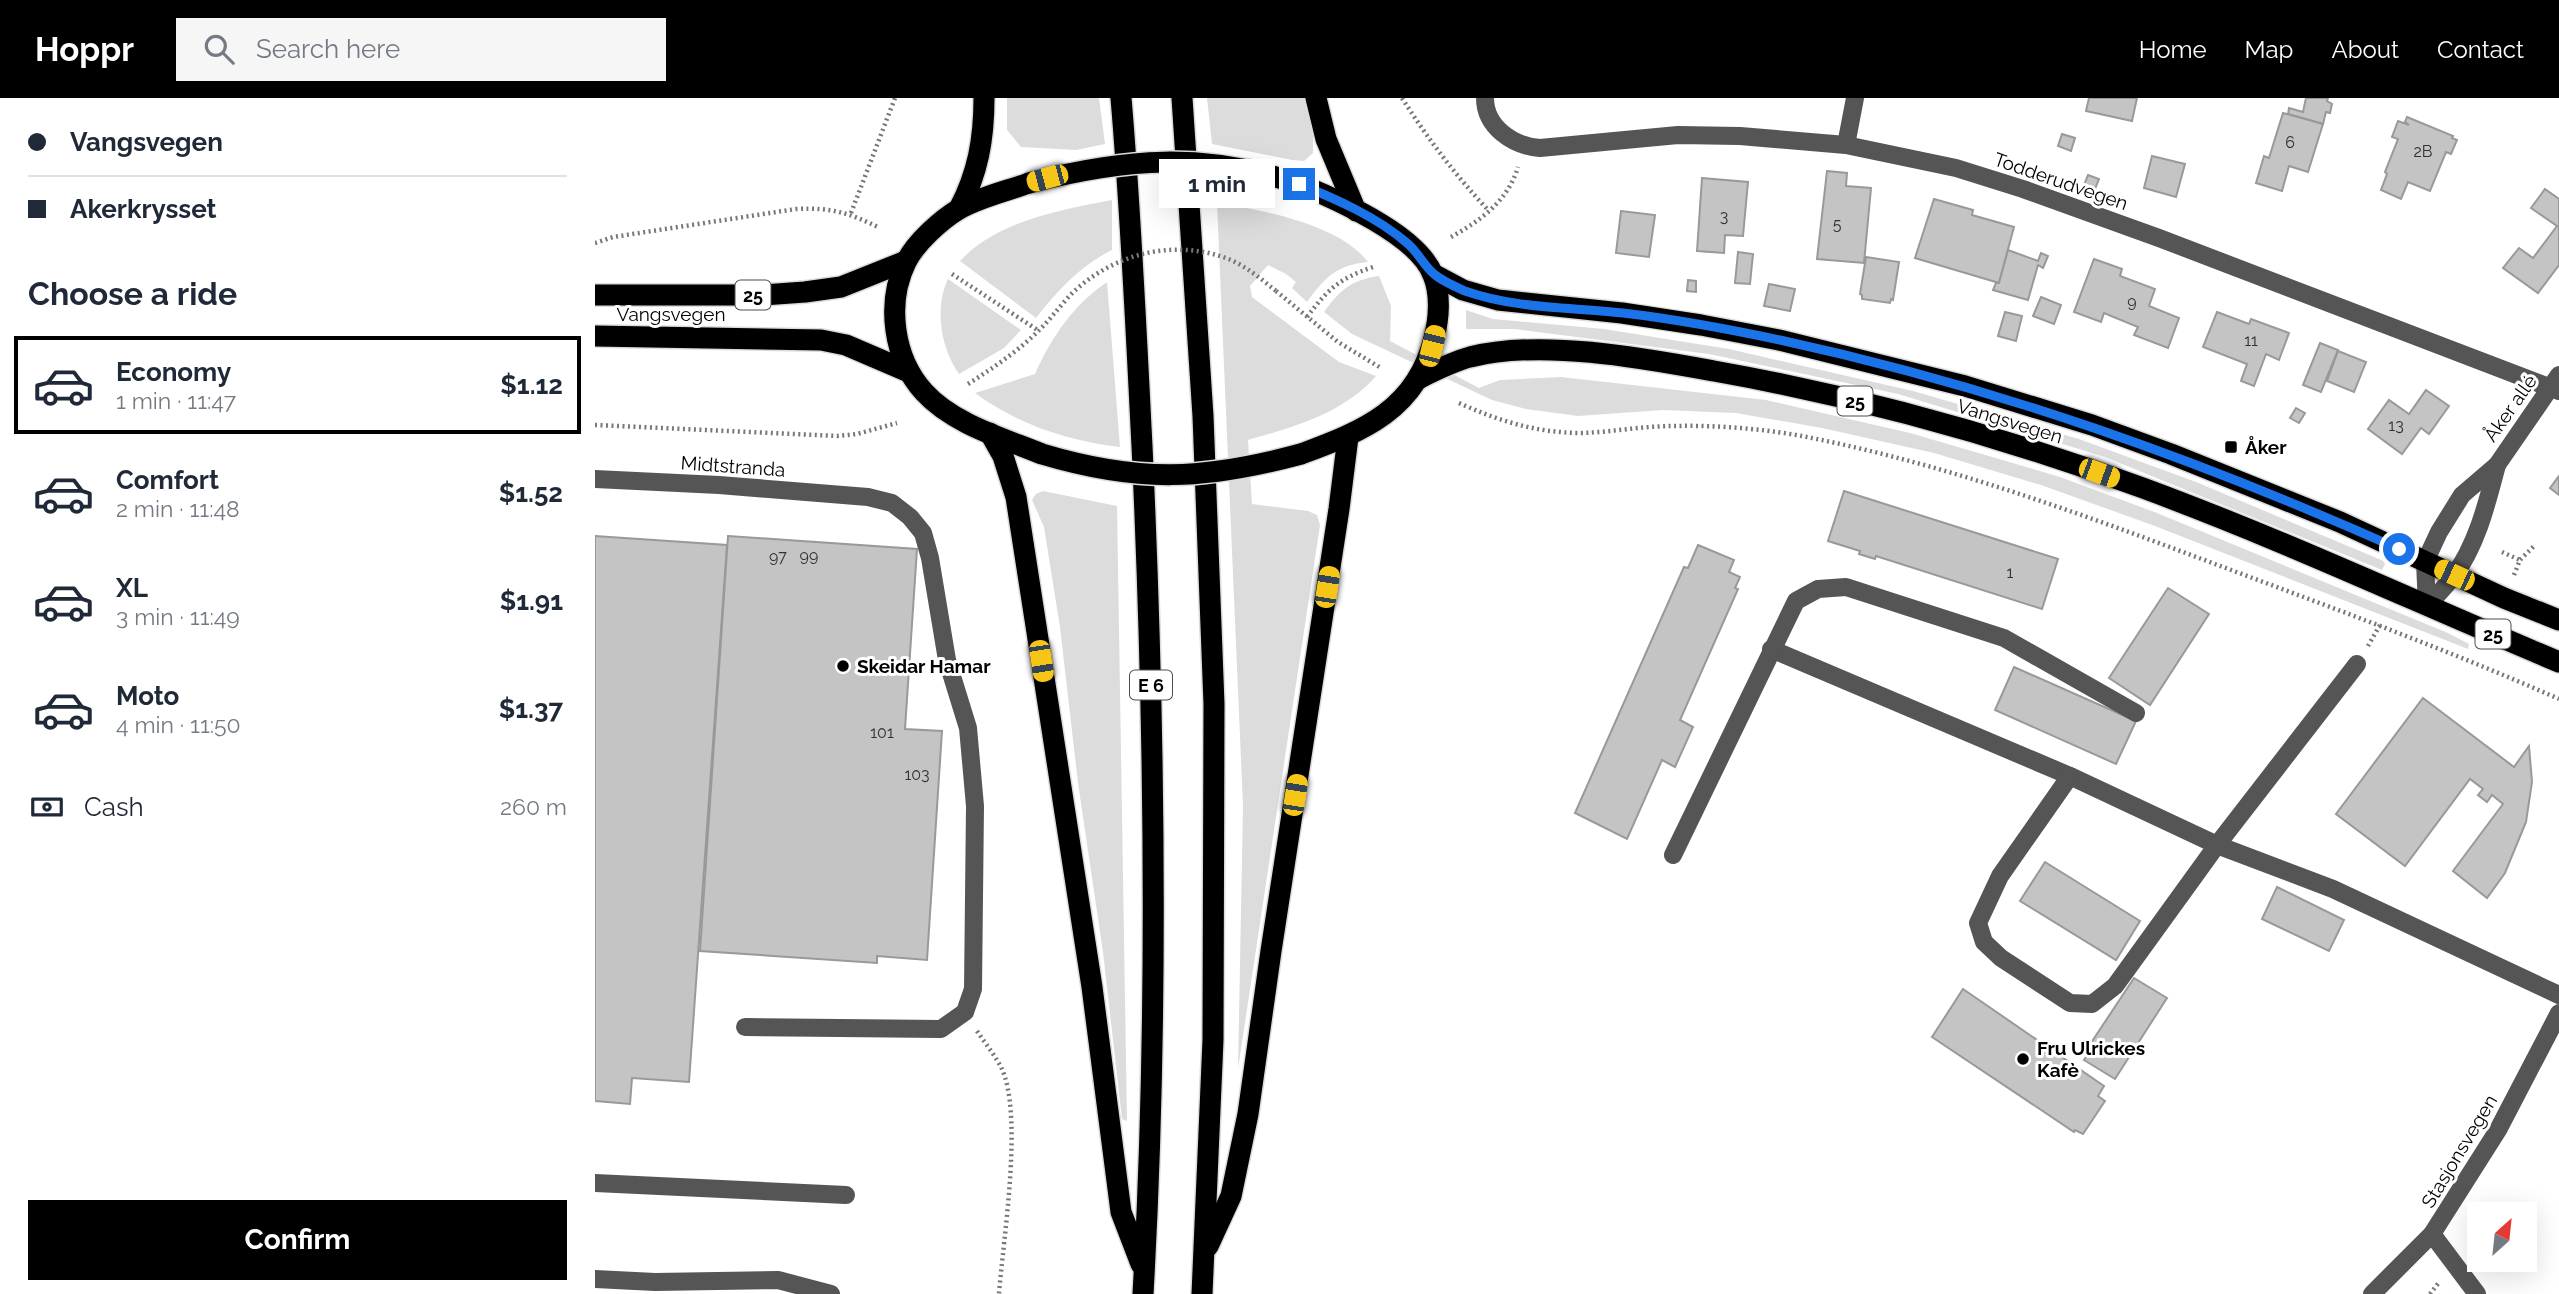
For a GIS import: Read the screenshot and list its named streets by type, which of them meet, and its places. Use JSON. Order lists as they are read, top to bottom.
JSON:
{
  "streets": {
    "highway": ["25", "Vangsvegen", "E 6"],
    "street": [
      "Todderudvegen",
      "Åker allé",
      "Midtstranda",
      "Stasjonsvegen"
    ]
  },
  "crossings": [
    ["Todderudvegen", "Åker allé"],
    ["25", "Vangsvegen"],
    ["25", "E 6"],
    ["Vangsvegen", "Åker allé"]
  ],
  "places": {
    "transit": ["Åker"],
    "other": ["Skeidar Hamar", "Fru Ulrickes Kafè"]
  },
  "house_numbers": [
    "6",
    "2B",
    "3",
    "5",
    "9",
    "11",
    "13",
    "99",
    "97",
    "1",
    "101",
    "103"
  ],
  "north": "top right",
  "page": {
    "header": "Hoppr",
    "search": "Search here",
    "nav": [
      "Home",
      "Map",
      "About",
      "Contact"
    ],
    "banner": ["Vangsvegen", "Akerkrysset"],
    "bubble": "1 min",
    "heading": "Choose a ride",
    "list": [
      {
        "name": "Economy",
        "note": "1 min · 11:47",
        "value": "$1.12"
      },
      {
        "name": "Comfort",
        "note": "2 min · 11:48",
        "value": "$1.52"
      },
      {
        "name": "XL",
        "note": "3 min · 11:49",
        "value": "$1.91"
      },
      {
        "name": "Moto",
        "note": "4 min · 11:50",
        "value": "$1.37"
      }
    ],
    "pay": ["Cash", "260 m"],
    "buttons": "Confirm"
  }
}
